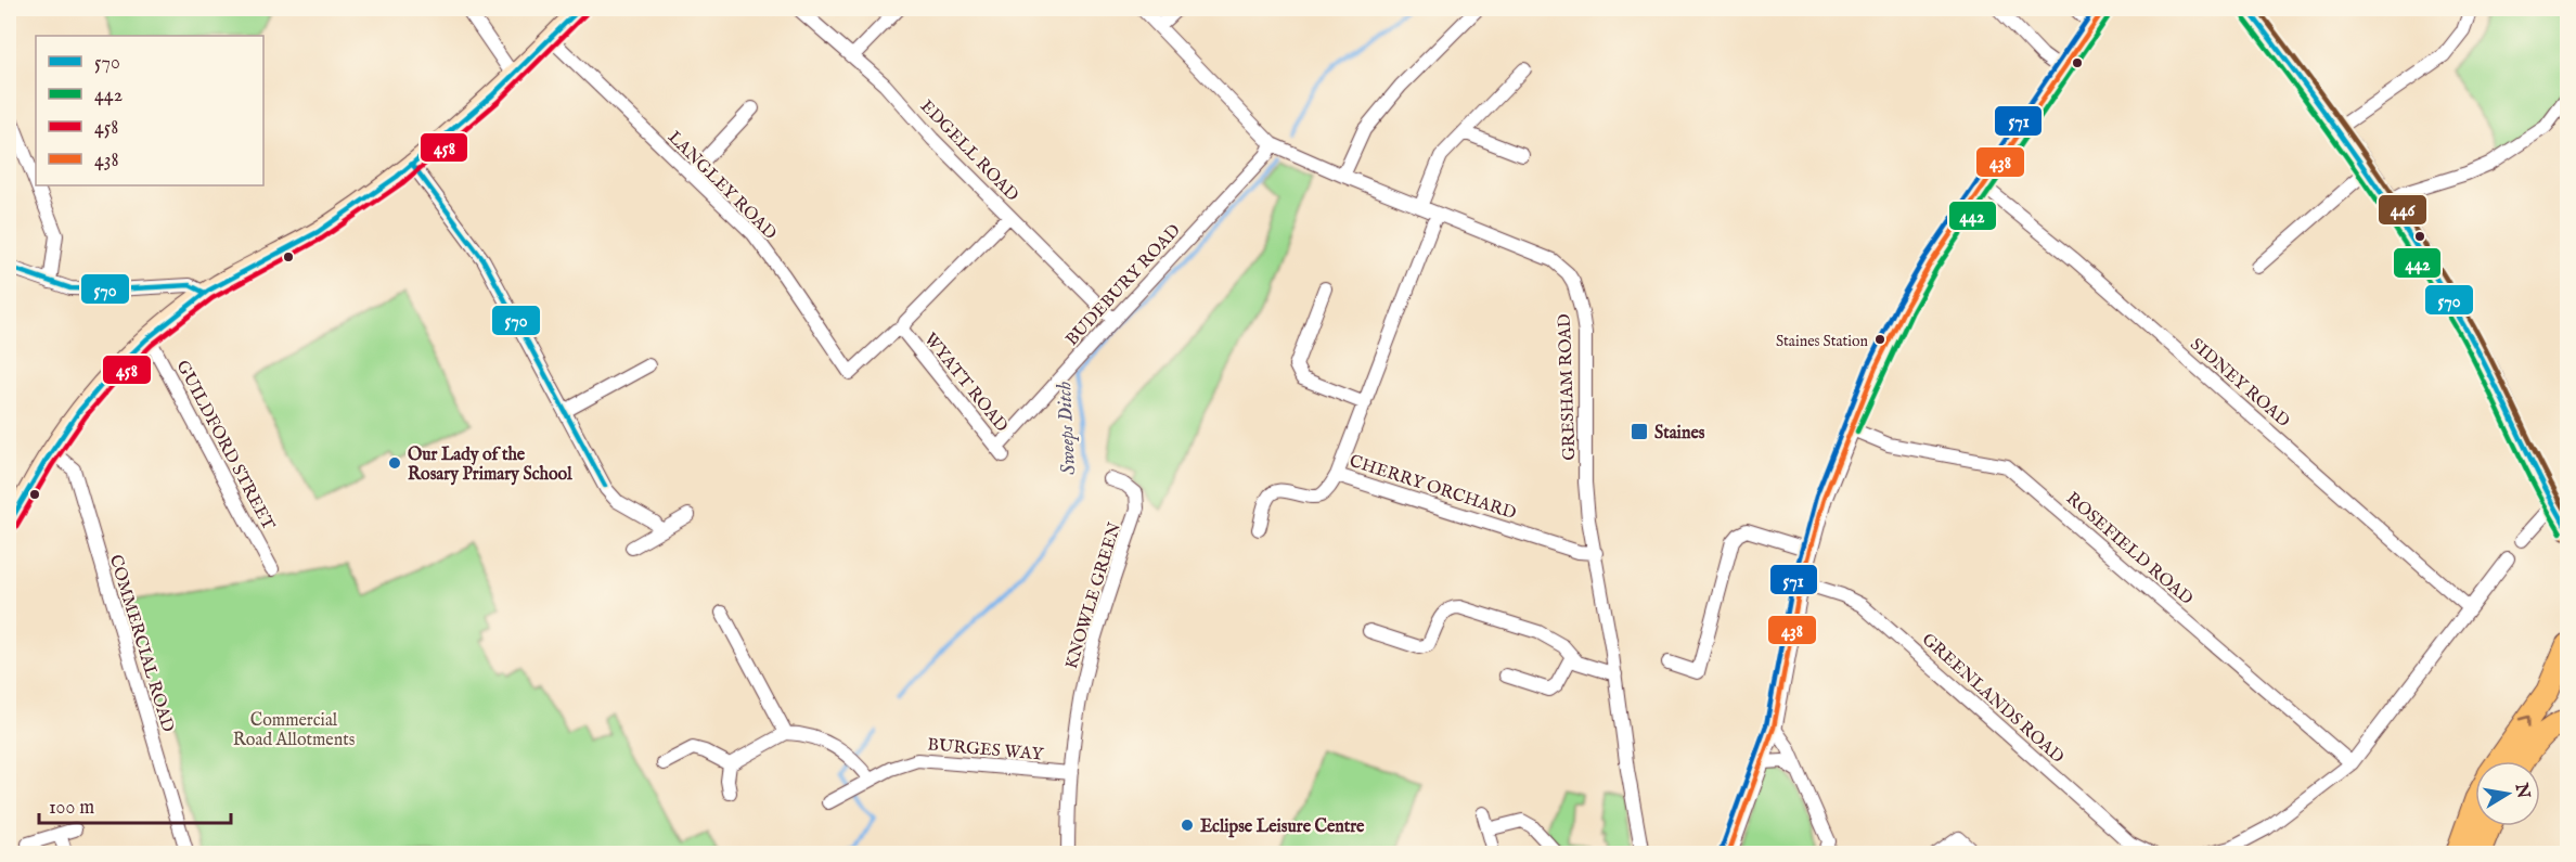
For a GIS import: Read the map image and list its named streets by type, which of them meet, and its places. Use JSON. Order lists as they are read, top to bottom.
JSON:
{
  "streets": {
    "street": [
      "EDGELL ROAD",
      "LANGLEY ROAD",
      "BUDEBURY ROAD",
      "WYATT ROAD",
      "SIDNEY ROAD",
      "GRESHAM ROAD",
      "GUILDFORD STREET",
      "CHERRY ORCHARD",
      "ROSEFIELD ROAD",
      "KNOWLE GREEN",
      "COMMERCIAL ROAD",
      "GREENLANDS ROAD",
      "BURGES WAY"
    ]
  },
  "crossings": [
    ["EDGELL ROAD", "BUDEBURY ROAD"],
    ["EDGELL ROAD", "WYATT ROAD"],
    ["LANGLEY ROAD", "WYATT ROAD"],
    ["BUDEBURY ROAD", "WYATT ROAD"],
    ["BUDEBURY ROAD", "GRESHAM ROAD"],
    ["GRESHAM ROAD", "CHERRY ORCHARD"],
    ["KNOWLE GREEN", "BURGES WAY"]
  ],
  "water": ["Sweeps Ditch"],
  "parks": ["Commercial Road Allotments"],
  "places": {
    "other": ["Staines Station", "Our Lady of the Rosary Primary School", "Eclipse Leisure Centre"],
    "transit": ["Staines"]
  },
  "lines": [
    "transit line 570",
    "transit line 438",
    "transit line 571",
    "transit line 446",
    "transit line 442",
    "transit line 458"
  ],
  "legend": [
    "570",
    "442",
    "458",
    "438"
  ],
  "scale_bar": "100 m",
  "north": "right"
}
